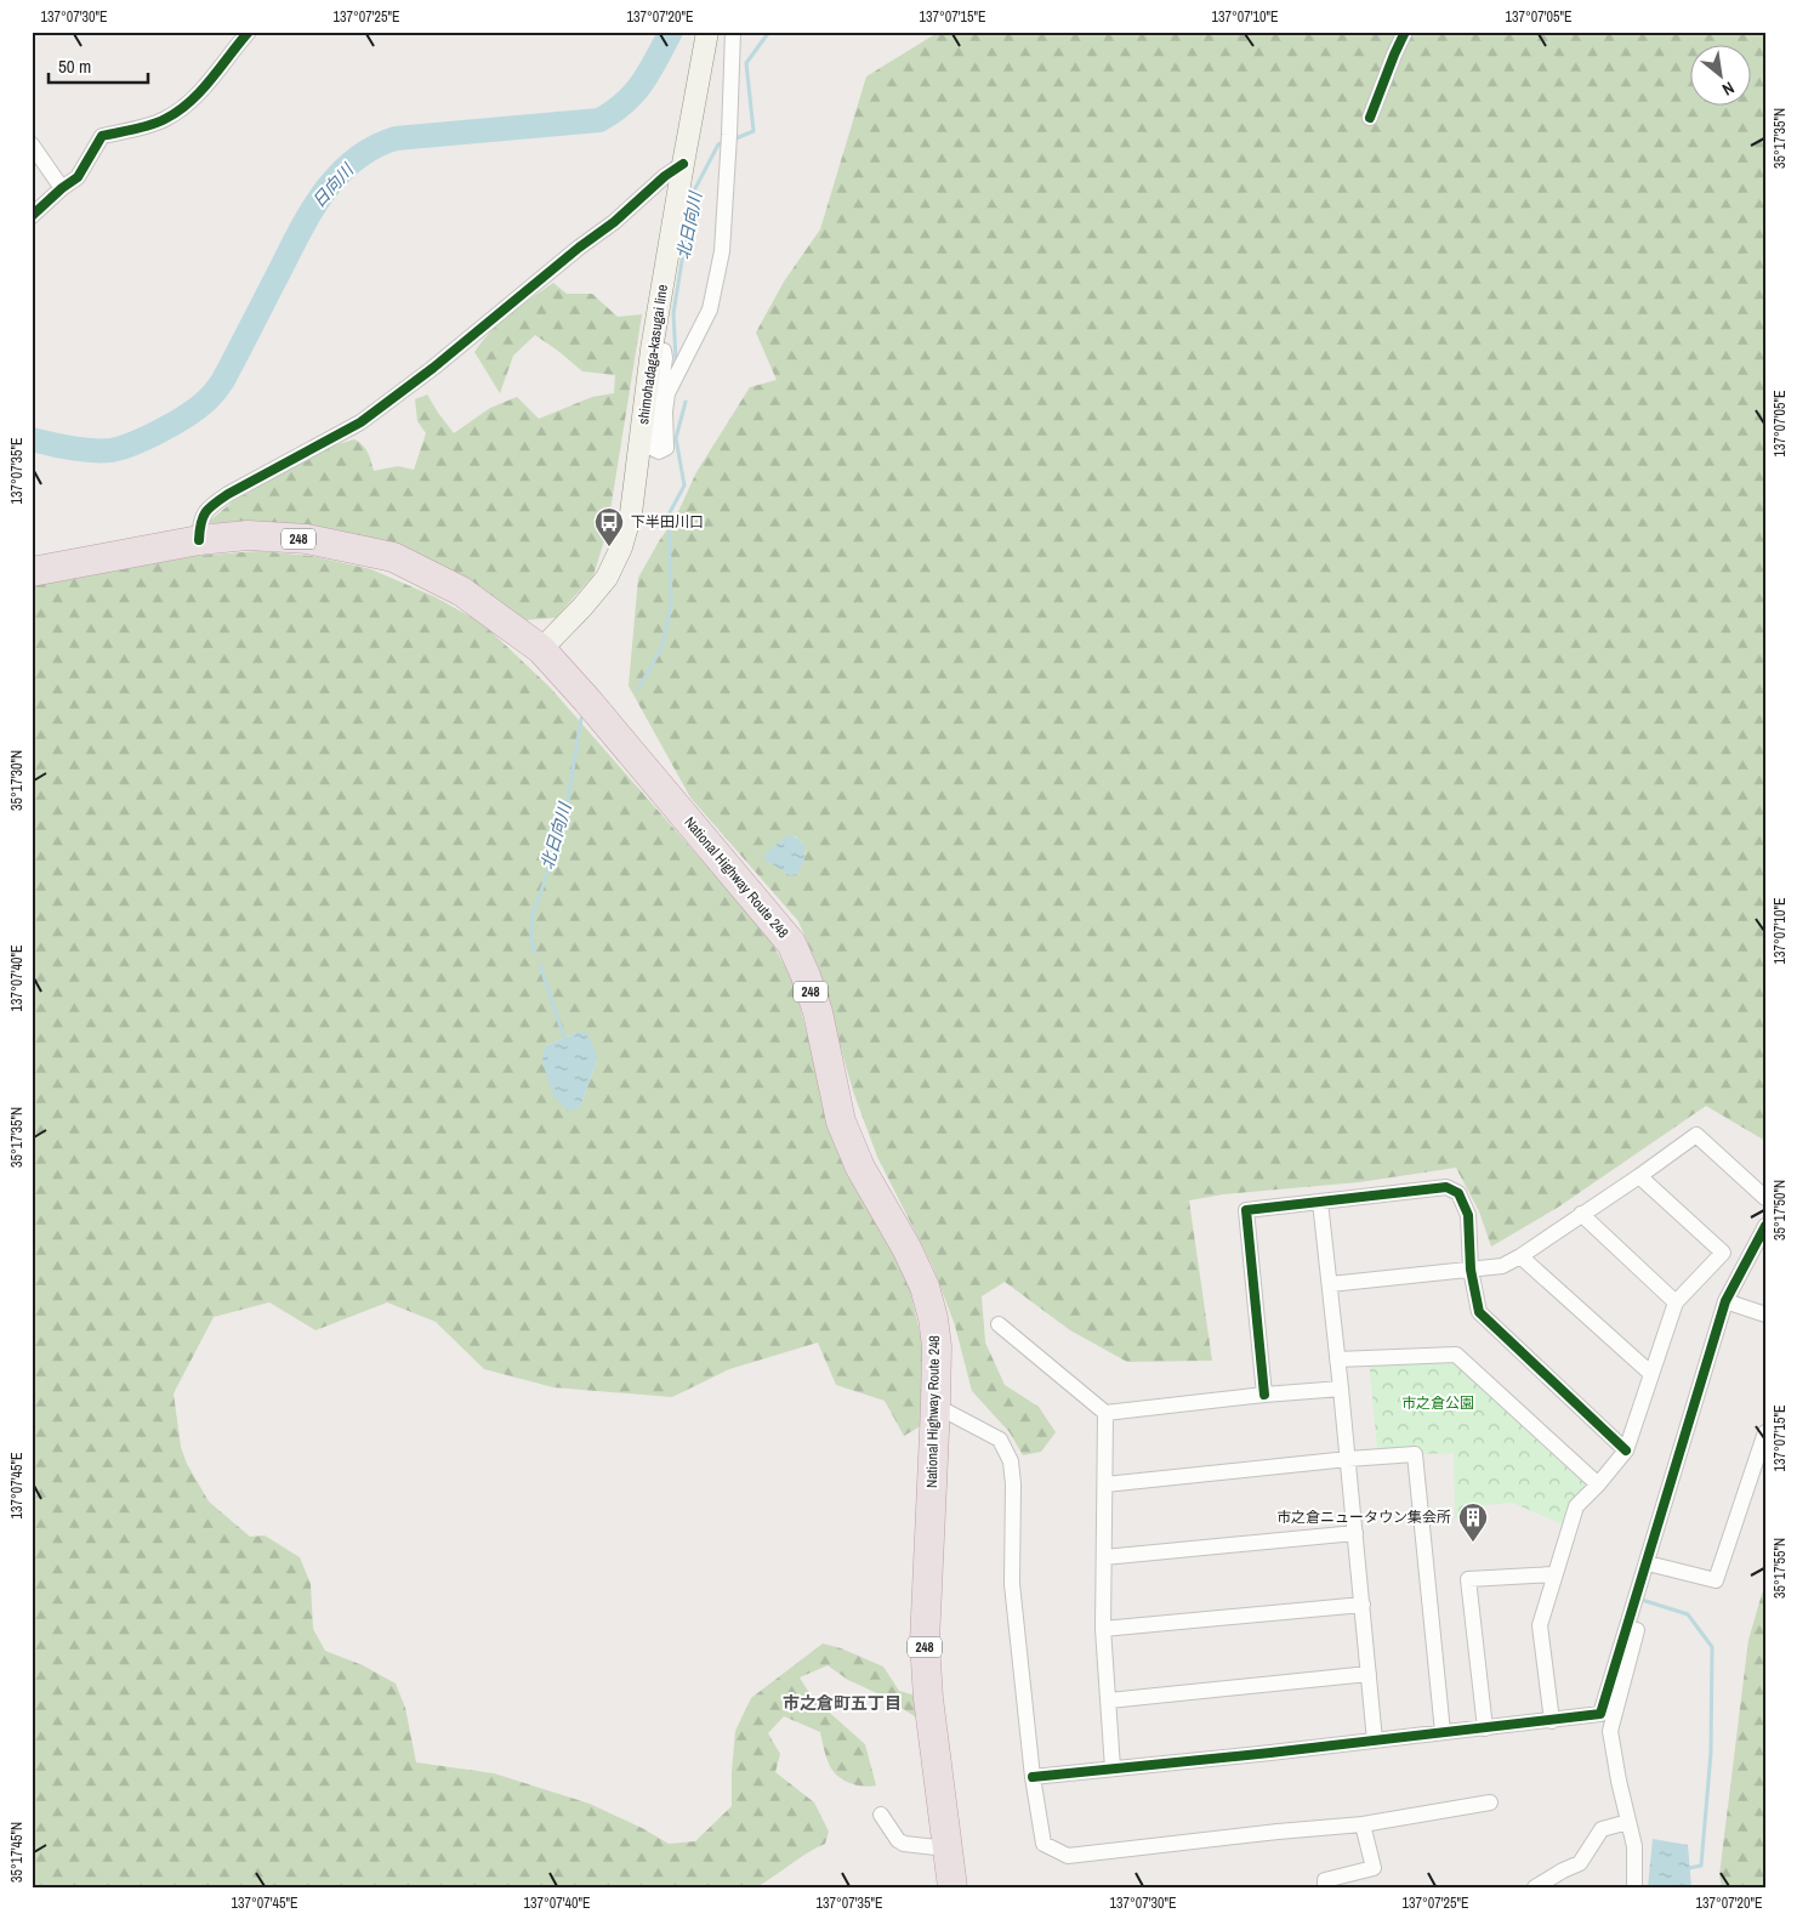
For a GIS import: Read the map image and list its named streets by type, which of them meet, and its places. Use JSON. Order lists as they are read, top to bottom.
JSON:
{
  "streets": {
    "highway": ["248", "National Highway Route 248"],
    "main road": ["shimohadaga-kasugai line"]
  },
  "crossings": [
    ["shimohadaga-kasugai line", "National Highway Route 248"]
  ],
  "districts": ["市之倉町五丁目"],
  "water": ["日向川", "北日向川"],
  "parks": ["市之倉公園"],
  "places": {
    "bus stop": ["下半田川口"],
    "building": ["市之倉ニュータウン集会所"]
  },
  "scale_bar": "50 m",
  "north": "bottom right",
  "coordinates": [
    "137°07'30\"E",
    "137°07'25\"E",
    "137°07'20\"E",
    "137°07'15\"E",
    "137°07'10\"E",
    "137°07'05\"E",
    "35°17'35\"N",
    "137°07'35\"E",
    "35°17'30\"N",
    "137°07'40\"E",
    "35°17'50\"N",
    "137°07'45\"E",
    "35°17'55\"N",
    "35°17'45\"N"
  ]
}
